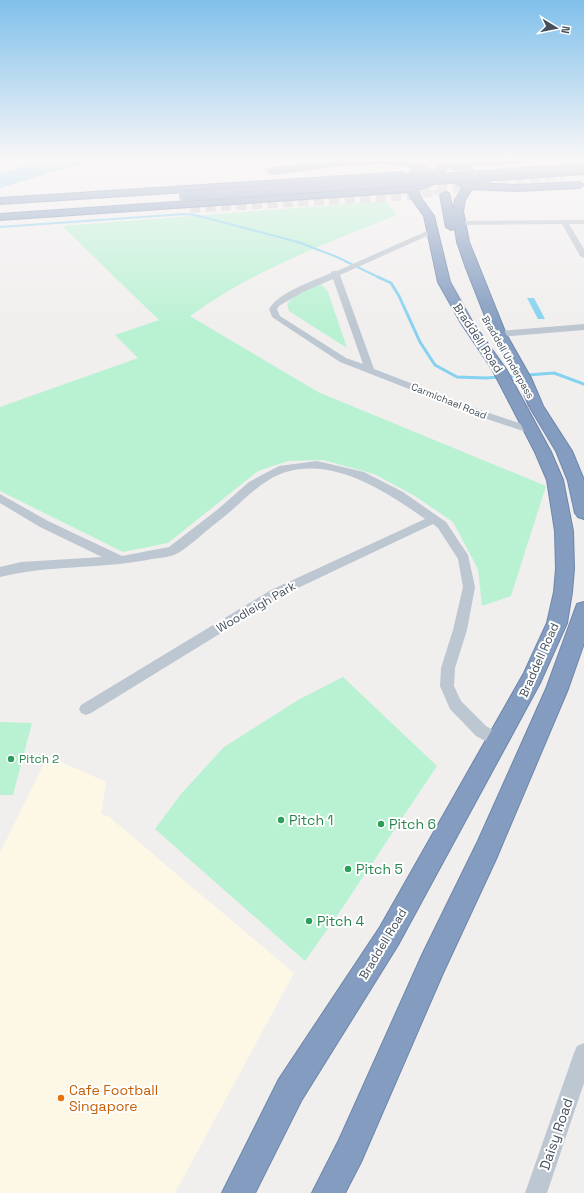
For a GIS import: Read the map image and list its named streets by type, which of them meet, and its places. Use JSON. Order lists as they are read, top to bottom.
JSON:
{
  "streets": {
    "highway": ["Braddell Road", "Braddell Underpass"],
    "street": ["Carmichael Road", "Woodleigh Park", "Daisy Road"]
  },
  "crossings": [
    ["Braddell Road", "Braddell Underpass"],
    ["Braddell Road", "Carmichael Road"]
  ],
  "places": [
    "Pitch 2",
    "Pitch 1",
    "Pitch 6",
    "Pitch 5",
    "Pitch 4",
    "Cafe Football Singapore"
  ],
  "north": "right"
}
